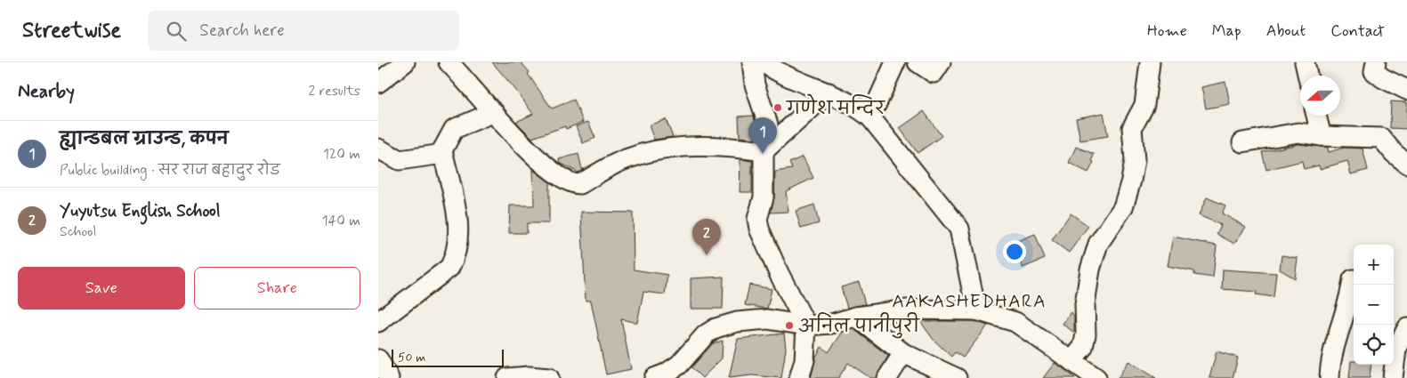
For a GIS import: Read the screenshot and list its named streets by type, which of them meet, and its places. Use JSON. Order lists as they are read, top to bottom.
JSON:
{
  "districts": ["AAKASHEDHARA"],
  "places": ["गणेश मन्दिर", "अनिल पानीपुरी"],
  "scale_bar": "50 m",
  "north": "left",
  "page": {
    "header": "Streetwise",
    "search": "Search here",
    "nav": [
      "Home",
      "Map",
      "About",
      "Contact"
    ],
    "heading": ["Nearby", "2 results"],
    "pins": ["1", "2"],
    "list": [
      {
        "mark": "1",
        "name": "ह्यान्डबल ग्राउन्ड, कपन",
        "note": "Public building · सर राज बहादुर रोड",
        "value": "120 m"
      },
      {
        "mark": "2",
        "name": "Yuyutsu English School",
        "note": "School",
        "value": "140 m"
      }
    ],
    "map_buttons": ["+", "−"],
    "buttons": ["Save", "Share"],
    "scale": "50 m"
  }
}
